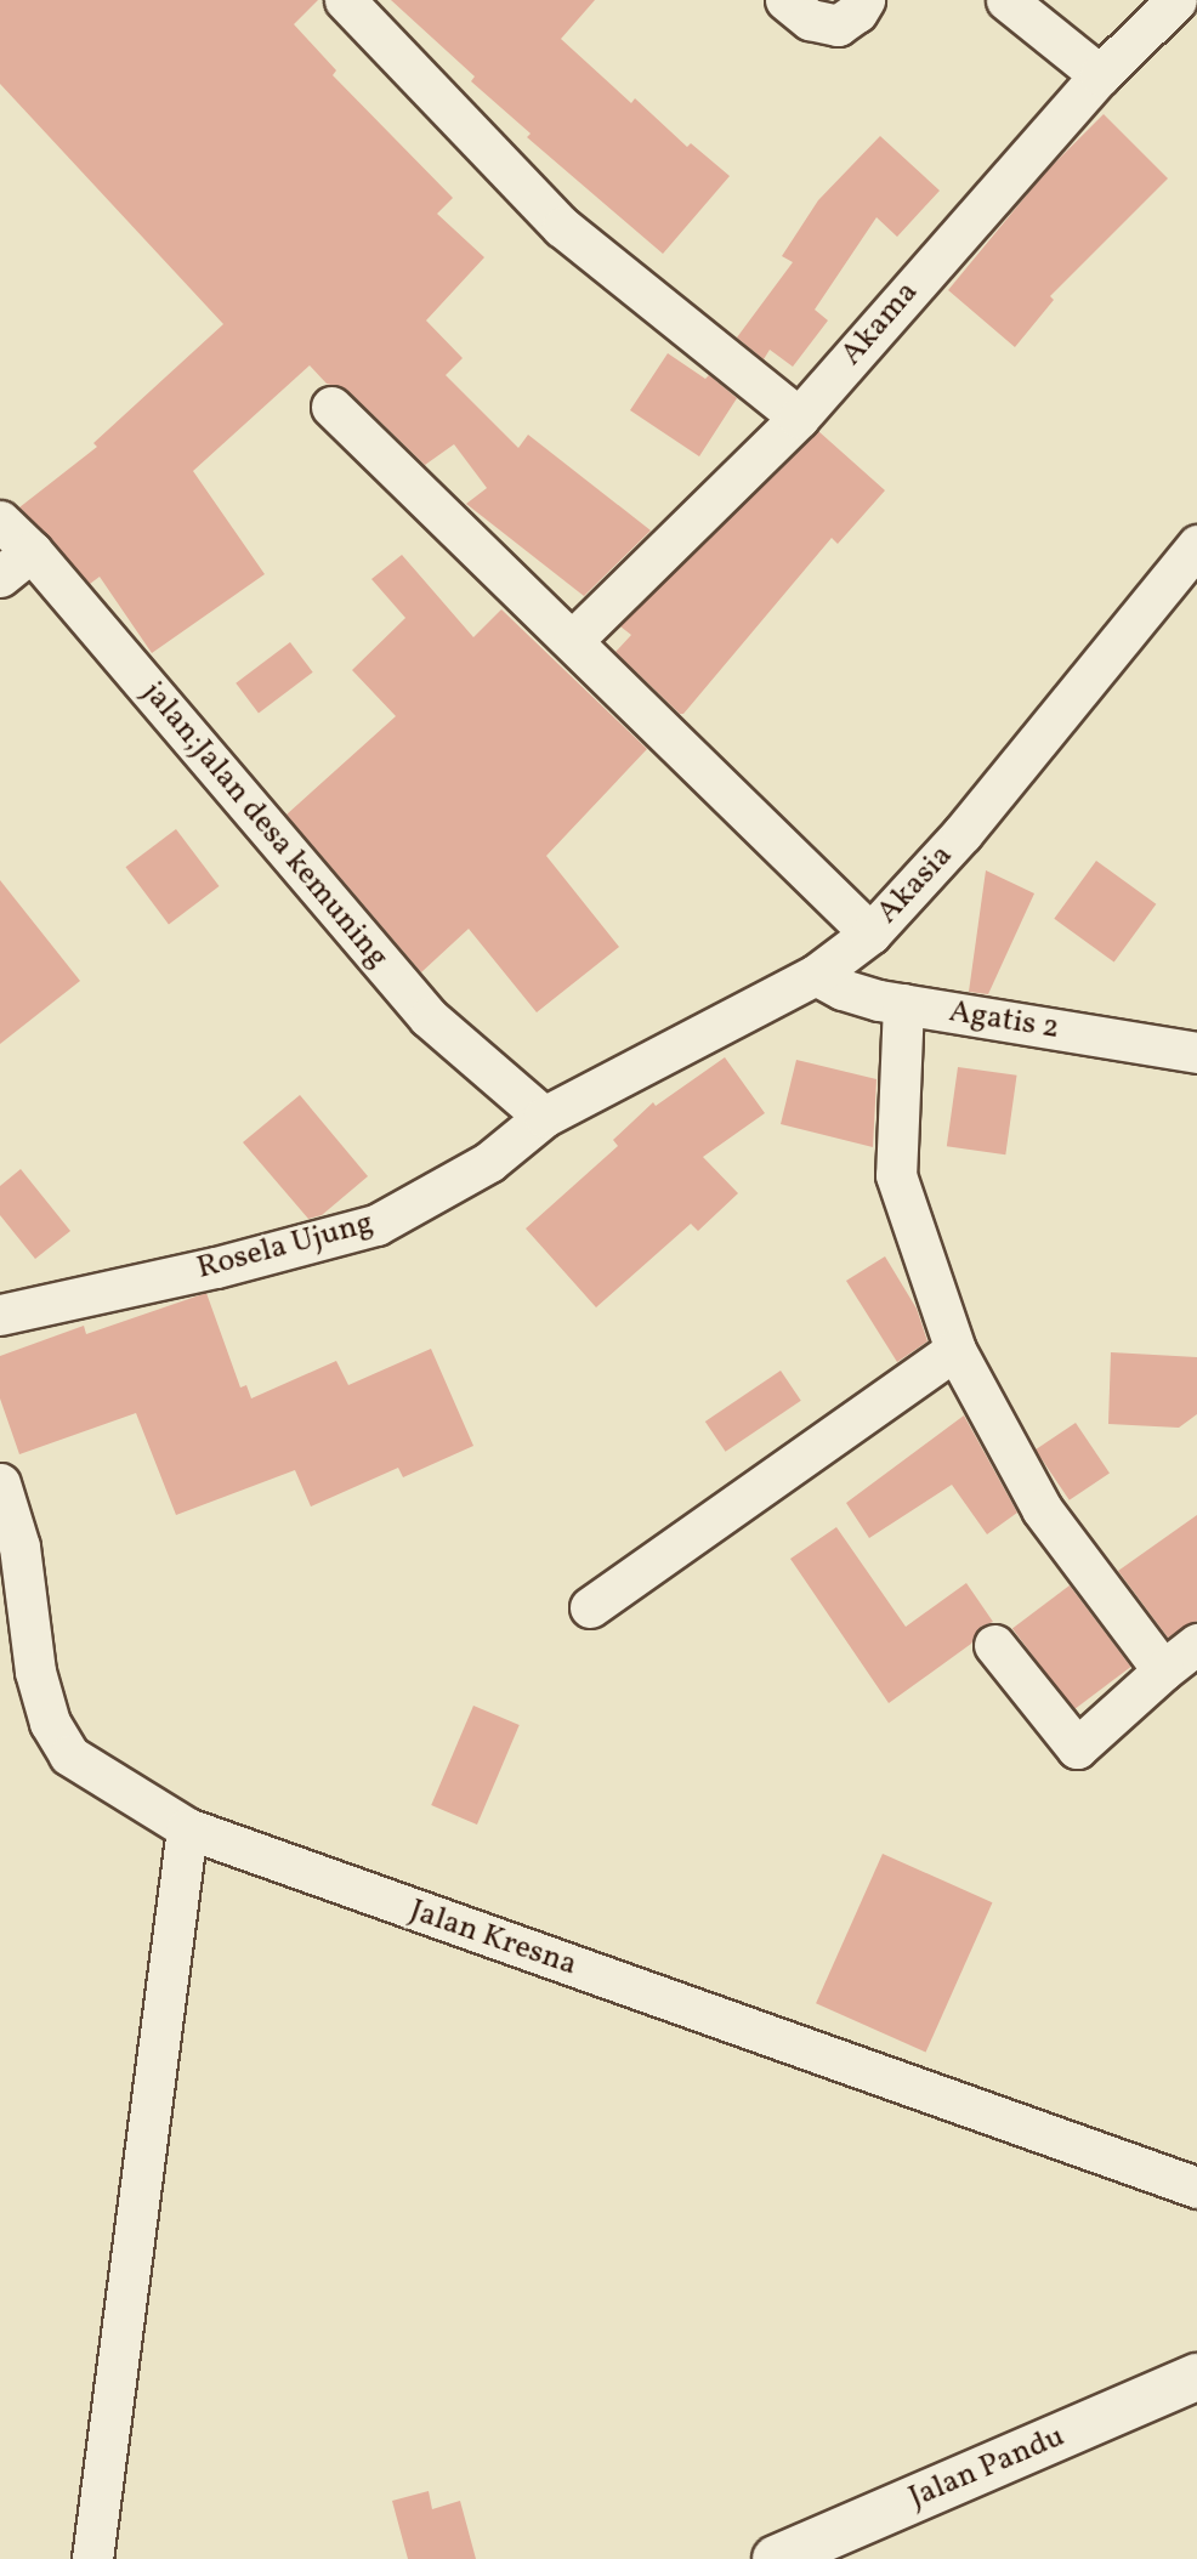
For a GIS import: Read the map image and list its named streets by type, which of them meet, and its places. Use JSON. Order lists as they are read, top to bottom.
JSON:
{
  "streets": {
    "street": [
      "Akama",
      "jalan;Jalan desa kemuning",
      "Akasia",
      "Agatis 2",
      "Rosela Ujung",
      "Jalan Kresna",
      "Jalan Pandu"
    ]
  },
  "crossings": [
    ["jalan;Jalan desa kemuning", "Akasia"],
    ["jalan;Jalan desa kemuning", "Rosela Ujung"],
    ["Akasia", "Agatis 2"],
    ["Akasia", "Rosela Ujung"]
  ]
}
